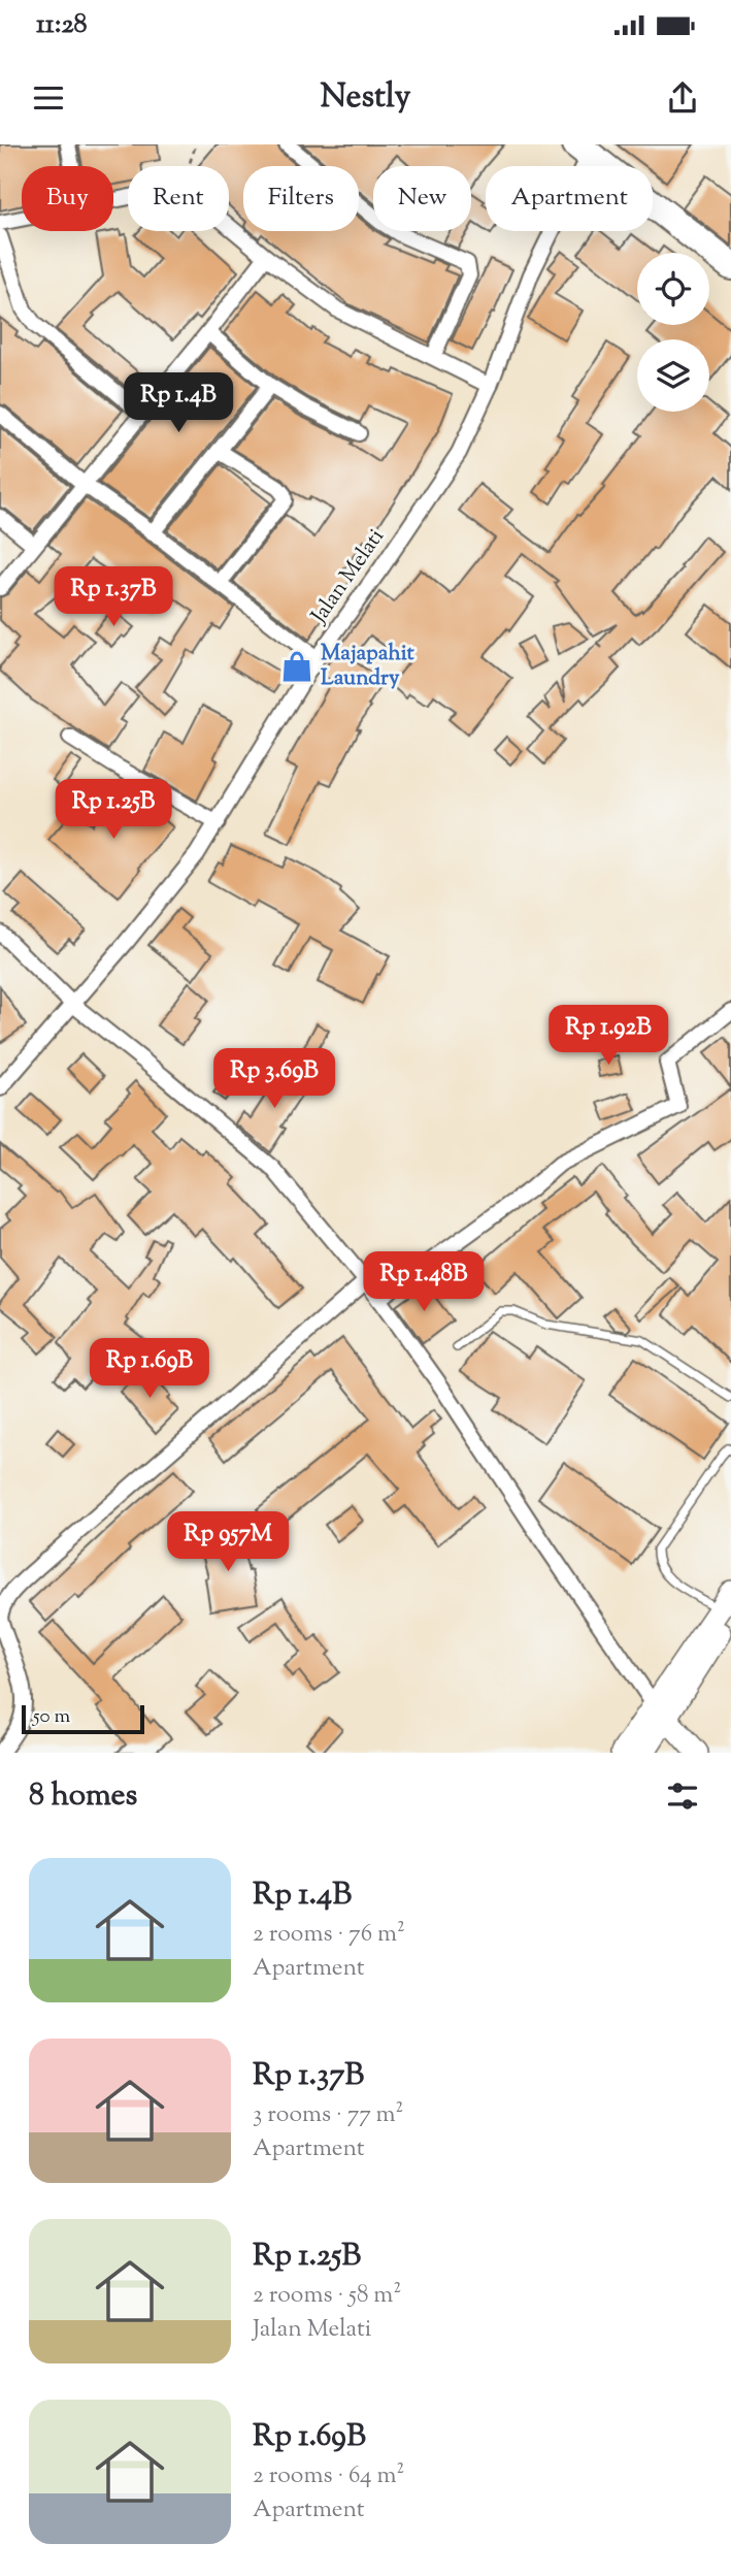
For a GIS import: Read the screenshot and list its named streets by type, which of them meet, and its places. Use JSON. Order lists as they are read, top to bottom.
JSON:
{
  "streets": {
    "street": ["Jalan Melati"]
  },
  "places": {
    "shop": ["Majapahit Laundry"]
  },
  "scale_bar": "50 m",
  "page": {
    "status": "11:28",
    "header": "Nestly",
    "chip": [
      "Buy",
      "Rent",
      "Filters",
      "New",
      "Apartment"
    ],
    "price": [
      "Rp 1.4B",
      "Rp 1.37B",
      "Rp 1.25B",
      "Rp 1.92B",
      "Rp 3.69B",
      "Rp 1.48B",
      "Rp 1.69B",
      "Rp 957M"
    ],
    "scale": "50 m",
    "heading": "8 homes",
    "list": [
      {
        "name": "Rp 1.4B",
        "note": "2 rooms · 76 m² · Apartment"
      },
      {
        "name": "Rp 1.37B",
        "note": "3 rooms · 77 m² · Apartment"
      },
      {
        "name": "Rp 1.25B",
        "note": "2 rooms · 58 m² · Jalan Melati"
      },
      {
        "name": "Rp 1.69B",
        "note": "2 rooms · 64 m² · Apartment"
      }
    ]
  }
}
